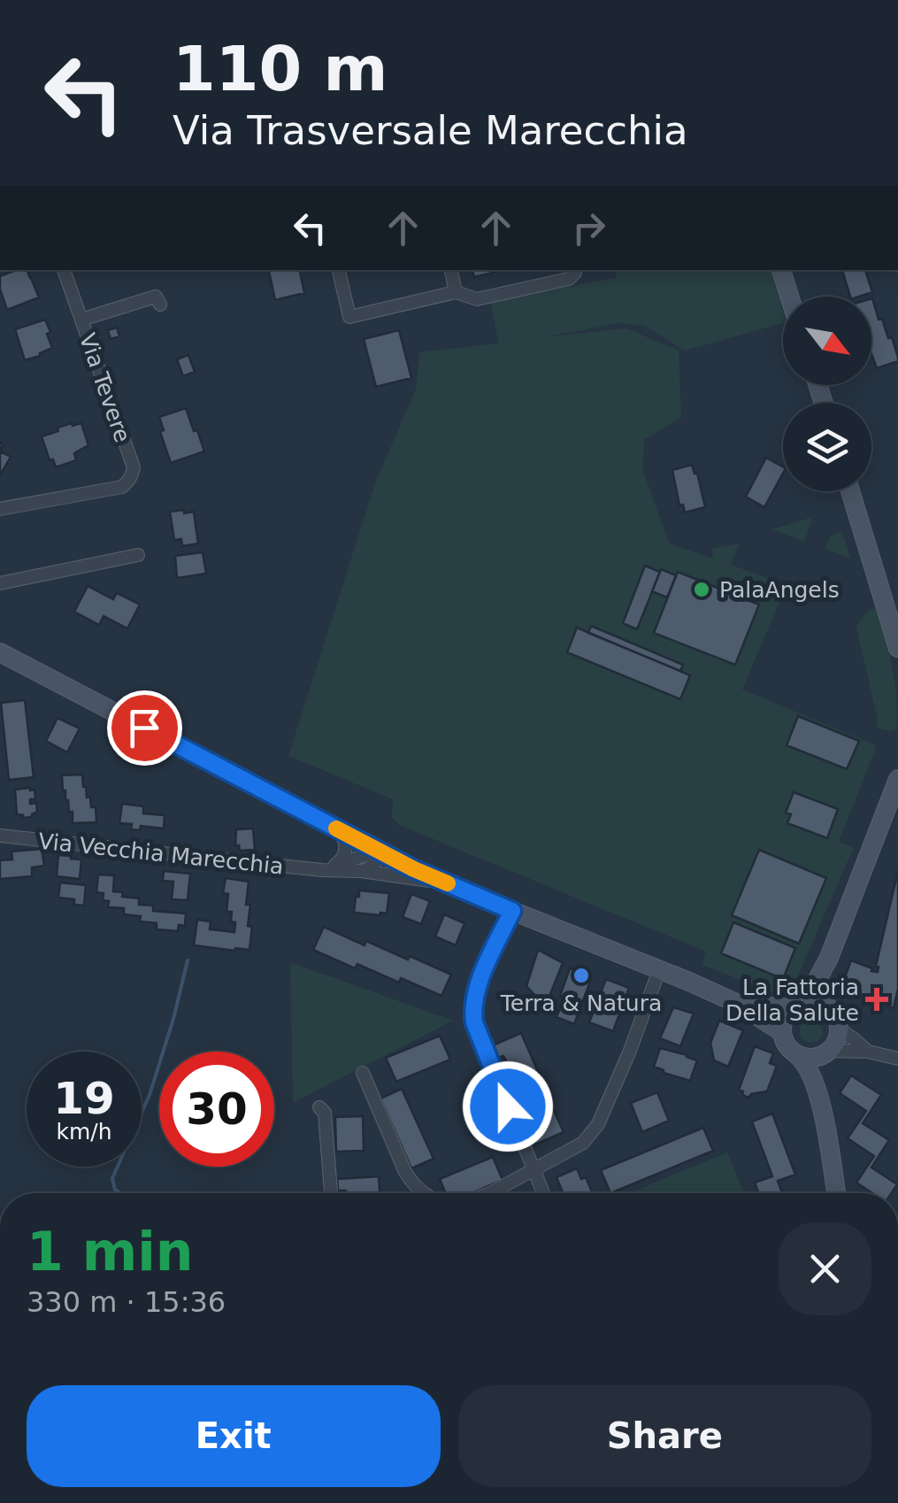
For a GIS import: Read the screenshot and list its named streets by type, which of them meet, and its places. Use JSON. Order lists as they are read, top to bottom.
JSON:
{
  "streets": {
    "street": ["Via Tevere", "Via Vecchia Marecchia"]
  },
  "places": {
    "other": ["PalaAngels", "Terra & Natura"],
    "health": ["La Fattoria Della Salute"]
  },
  "north": "bottom right",
  "page": {
    "turn": ["110 m", "Via Trasversale Marecchia"],
    "speed": "19 km/h",
    "limit": "30",
    "heading": ["1 min", "330 m · 15:36"],
    "buttons": ["Exit", "Share"]
  }
}
